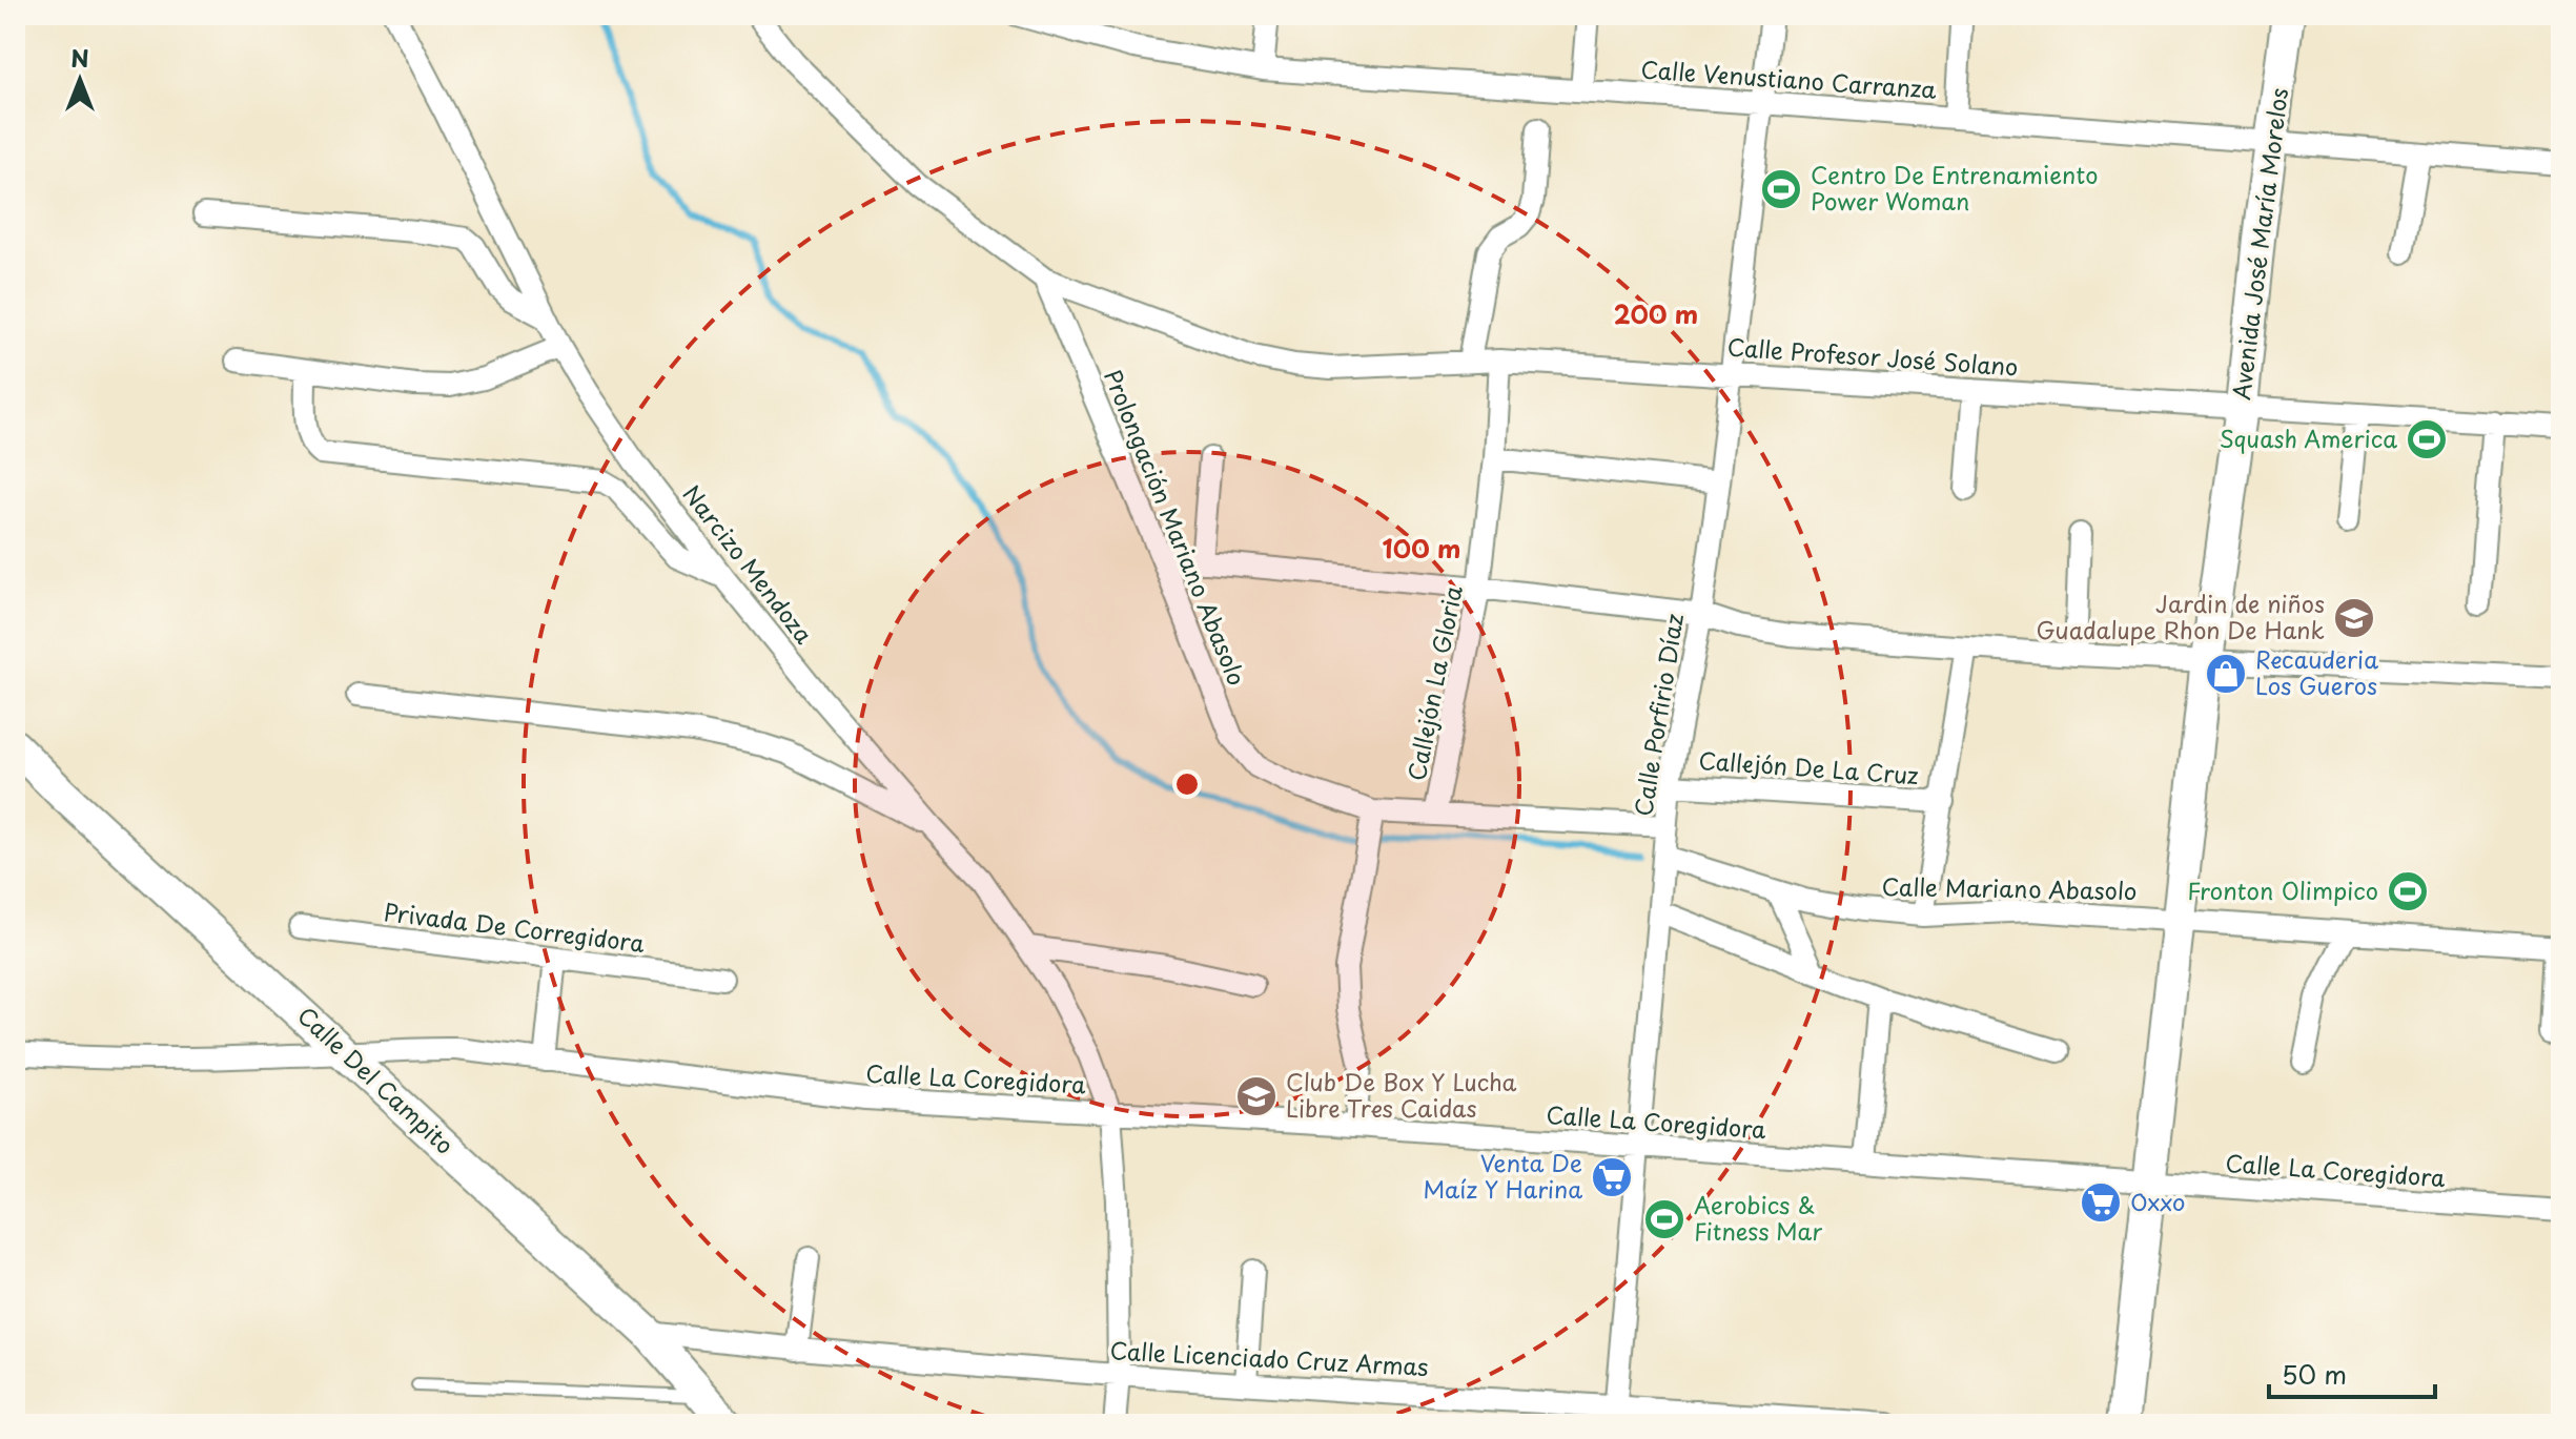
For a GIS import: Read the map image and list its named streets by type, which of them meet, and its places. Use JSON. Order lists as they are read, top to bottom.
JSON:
{
  "streets": {
    "main road": ["Avenida José María Morelos", "Calle Del Campito"],
    "street": [
      "Calle Venustiano Carranza",
      "Calle Profesor José Solano",
      "Prolongación Mariano Abasolo",
      "Narcizo Mendoza",
      "Callejón La Gloria",
      "Calle Porfirio Díaz",
      "Callejón De La Cruz",
      "Calle Mariano Abasolo",
      "Privada De Corregidora",
      "Calle La Coregidora",
      "Calle Licenciado Cruz Armas"
    ]
  },
  "crossings": [
    ["Calle Venustiano Carranza", "Avenida José María Morelos"],
    ["Calle Venustiano Carranza", "Calle Porfirio Díaz"],
    ["Avenida José María Morelos", "Calle Profesor José Solano"],
    ["Avenida José María Morelos", "Calle Mariano Abasolo"],
    ["Avenida José María Morelos", "Calle La Coregidora"],
    ["Calle Profesor José Solano", "Prolongación Mariano Abasolo"],
    ["Calle Profesor José Solano", "Callejón La Gloria"],
    ["Calle Profesor José Solano", "Calle Porfirio Díaz"],
    ["Prolongación Mariano Abasolo", "Callejón La Gloria"],
    ["Prolongación Mariano Abasolo", "Calle Porfirio Díaz"],
    ["Narcizo Mendoza", "Calle La Coregidora"],
    ["Narcizo Mendoza", "Calle Licenciado Cruz Armas"],
    ["Calle Porfirio Díaz", "Callejón De La Cruz"],
    ["Calle Porfirio Díaz", "Calle Mariano Abasolo"],
    ["Calle Porfirio Díaz", "Calle La Coregidora"],
    ["Calle Porfirio Díaz", "Calle Licenciado Cruz Armas"],
    ["Calle La Coregidora", "Calle Del Campito"],
    ["Calle Del Campito", "Calle Licenciado Cruz Armas"]
  ],
  "places": {
    "sports": [
      "Centro De Entrenamiento Power Woman",
      "Squash America",
      "Fronton Olimpico",
      "Aerobics & Fitness Mar"
    ],
    "school or university": ["Jardin de niños Guadalupe Rhon De Hank", "Club De Box Y Lucha Libre Tres Caidas"],
    "shop": ["Recauderia Los Gueros"],
    "supermarket": ["Venta De Maíz Y Harina", "Oxxo"]
  },
  "scale_bar": "50 m",
  "north": "top",
  "rings": ["200 m", "100 m"]
}
